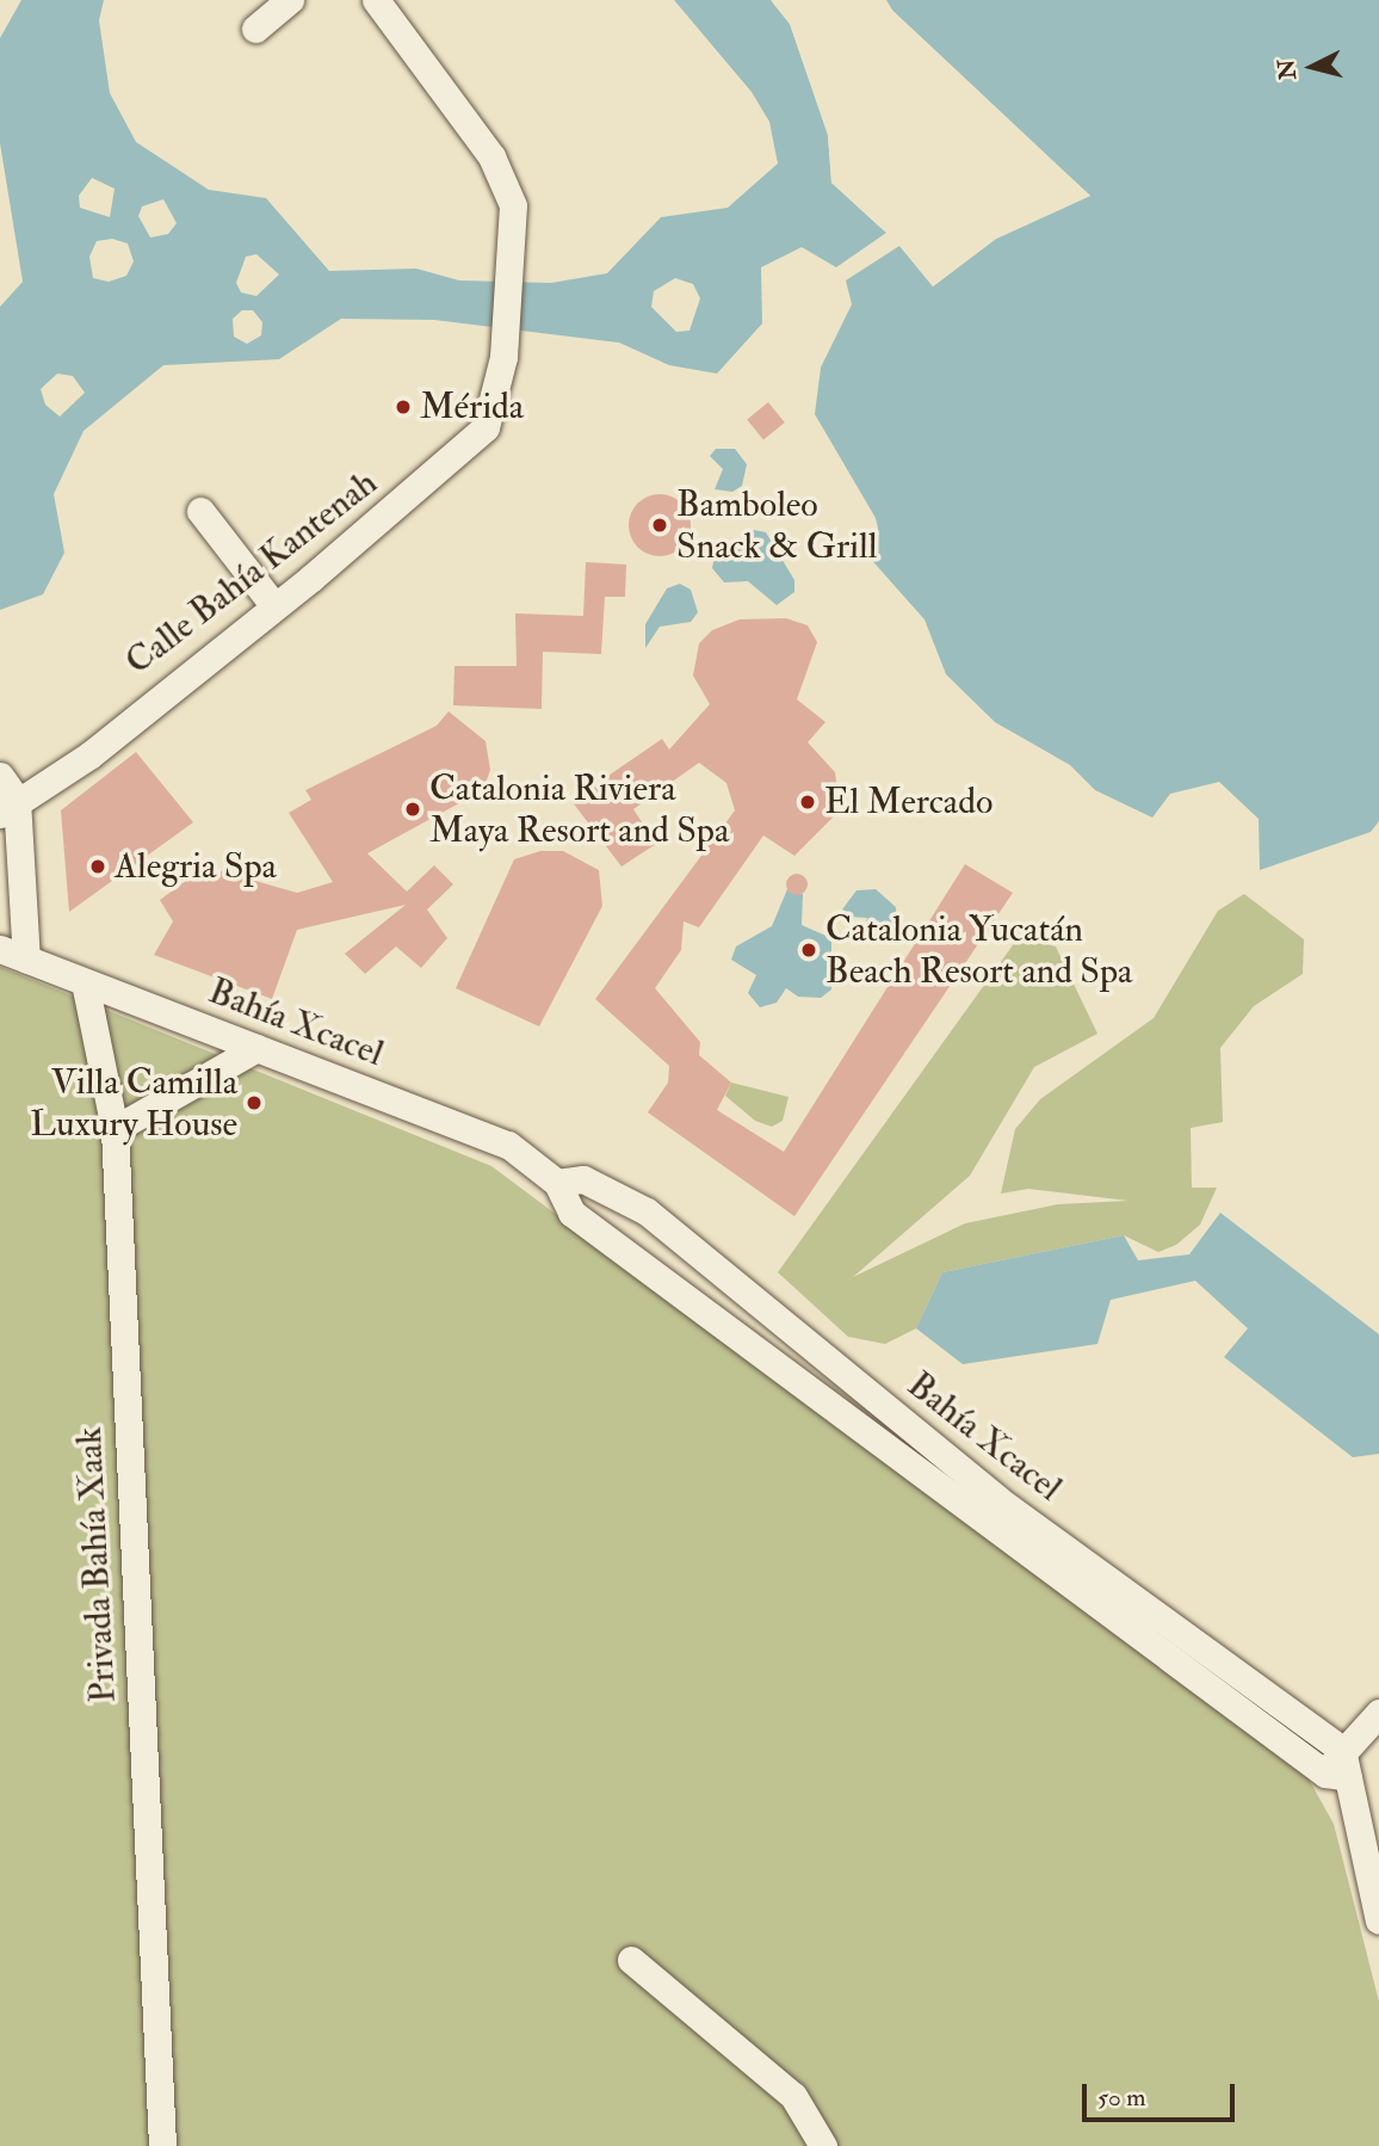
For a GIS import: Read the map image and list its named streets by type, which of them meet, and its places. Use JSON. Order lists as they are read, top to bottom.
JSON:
{
  "streets": {
    "street": ["Calle Bahía Kantenah", "Bahía Xcacel", "Privada Bahía Xaak"]
  },
  "crossings": [
    ["Bahía Xcacel", "Privada Bahía Xaak"]
  ],
  "places": [
    "Mérida",
    "Bamboleo Snack & Grill",
    "El Mercado",
    "Catalonia Riviera Maya Resort and Spa",
    "Alegria Spa",
    "Catalonia Yucatán Beach Resort and Spa",
    "Villa Camilla Luxury House"
  ],
  "scale_bar": "50 m",
  "north": "left"
}
